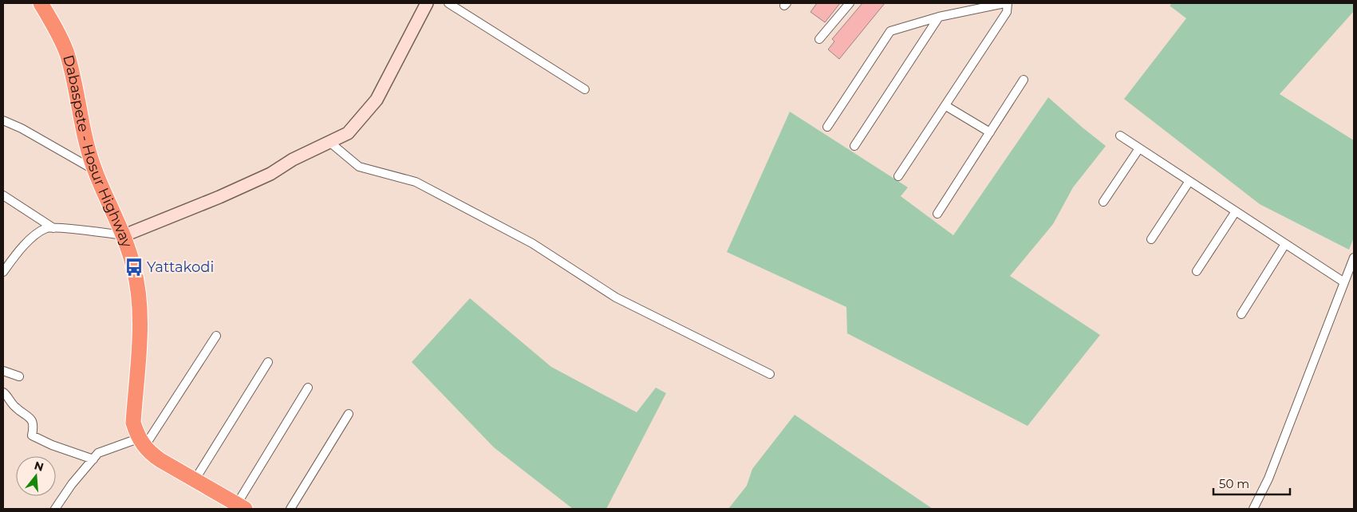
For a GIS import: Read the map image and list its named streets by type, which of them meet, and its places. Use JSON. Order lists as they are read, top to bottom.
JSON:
{
  "streets": {
    "highway": ["Dabaspete - Hosur Highway"]
  },
  "places": {
    "bus stop": ["Yattakodi"]
  },
  "scale_bar": "50 m",
  "north": "top"
}
